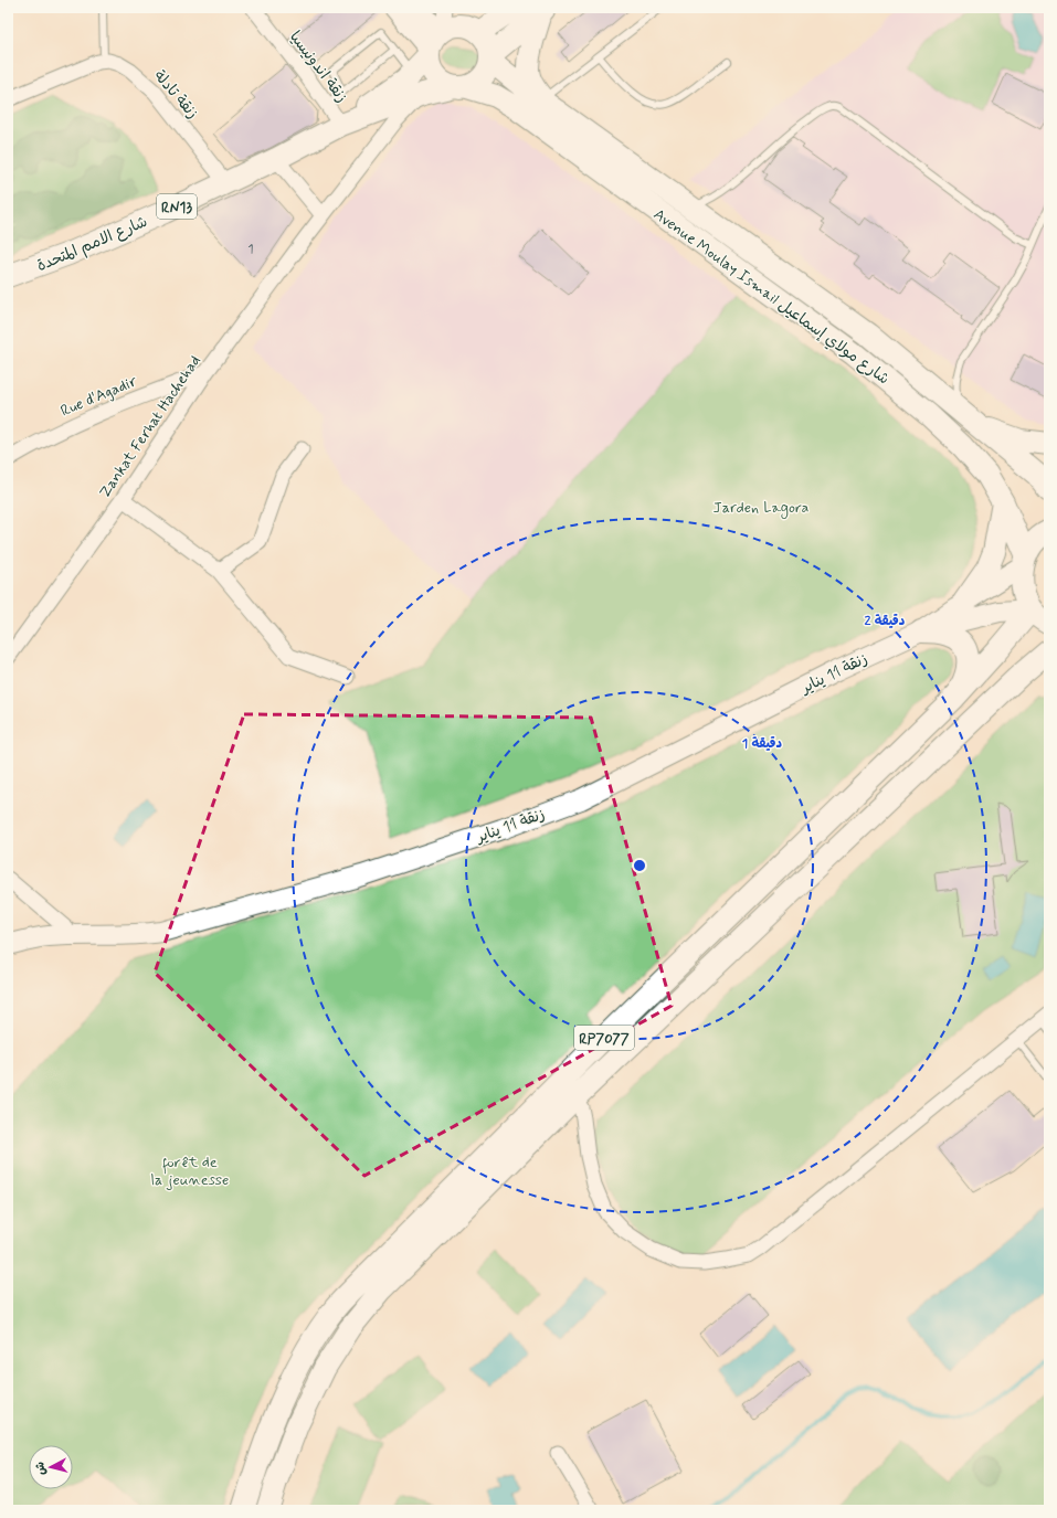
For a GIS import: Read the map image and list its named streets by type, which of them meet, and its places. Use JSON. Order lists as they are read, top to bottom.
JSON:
{
  "streets": {
    "main road": [
      "RN13",
      "شارع الامم المتحدة",
      "Avenue Moulay Ismail شارع مولاي إسماعيل",
      "زنقة 11 يناير",
      "RP7077"
    ],
    "street": [
      "زنقة اندونيسيا",
      "زنقة تادلة",
      "Rue d'Agadir",
      "Zankat Ferhat Hachehad"
    ]
  },
  "crossings": [
    ["زنقة اندونيسيا", "RN13"],
    ["زنقة اندونيسيا", "شارع الامم المتحدة"],
    ["زنقة تادلة", "شارع الامم المتحدة"],
    ["RN13", "شارع الامم المتحدة"],
    ["RN13", "Avenue Moulay Ismail شارع مولاي إسماعيل"],
    ["RN13", "Zankat Ferhat Hachehad"],
    ["Rue d'Agadir", "Zankat Ferhat Hachehad"]
  ],
  "parks": ["Jarden Lagora", "forêt de la jeunesse"],
  "house_numbers": ["1"],
  "north": "left",
  "rings": ["2 دقيقة", "1 دقيقة"]
}
